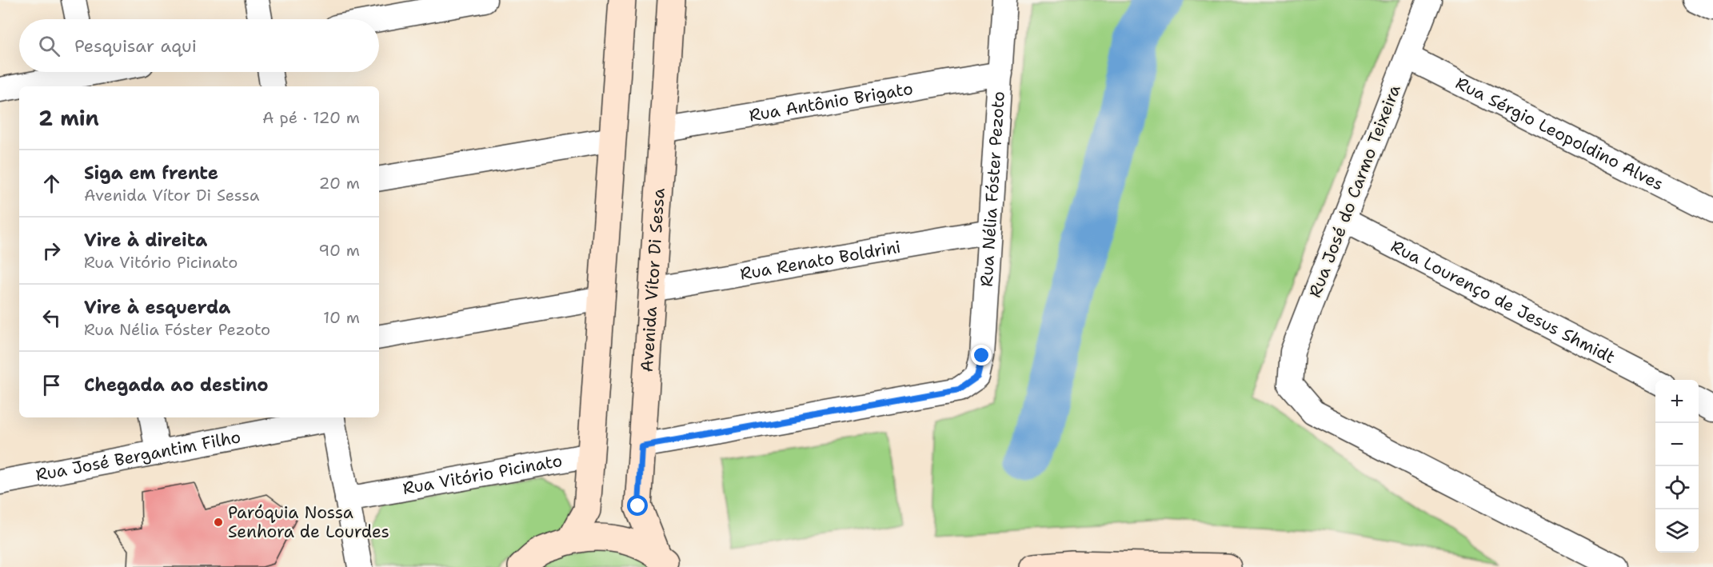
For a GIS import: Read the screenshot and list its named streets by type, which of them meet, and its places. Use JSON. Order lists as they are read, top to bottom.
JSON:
{
  "streets": {
    "street": [
      "Rua Antônio Brigato",
      "Rua Sérgio Leopoldino Alves",
      "Rua Nélia Fóster Pezoto",
      "Rua José do Carmo Teixeira",
      "Rua Renato Boldrini",
      "Avenida Vítor Di Sessa",
      "Rua Lourenço de Jesus Shmidt",
      "Rua José Bergantim Filho",
      "Rua Vitório Picinato"
    ]
  },
  "crossings": [
    ["Rua Antônio Brigato", "Rua Nélia Fóster Pezoto"],
    ["Rua Antônio Brigato", "Avenida Vítor Di Sessa"],
    ["Rua Sérgio Leopoldino Alves", "Rua José do Carmo Teixeira"],
    ["Rua Nélia Fóster Pezoto", "Rua Renato Boldrini"],
    ["Rua Nélia Fóster Pezoto", "Avenida Vítor Di Sessa"],
    ["Rua José do Carmo Teixeira", "Rua Lourenço de Jesus Shmidt"],
    ["Rua Renato Boldrini", "Avenida Vítor Di Sessa"]
  ],
  "places": ["Paróquia Nossa Senhora de Lourdes"],
  "page": {
    "search": "Pesquisar aqui",
    "heading": ["2 min", "A pé · 120 m"],
    "list": [
      ["Siga em frente", "Avenida Vítor Di Sessa", "20 m"],
      ["Vire à direita", "Rua Vitório Picinato", "90 m"],
      ["Vire à esquerda", "Rua Nélia Fóster Pezoto", "10 m"],
      "Chegada ao destino"
    ],
    "map_buttons": ["+", "−"]
  }
}
